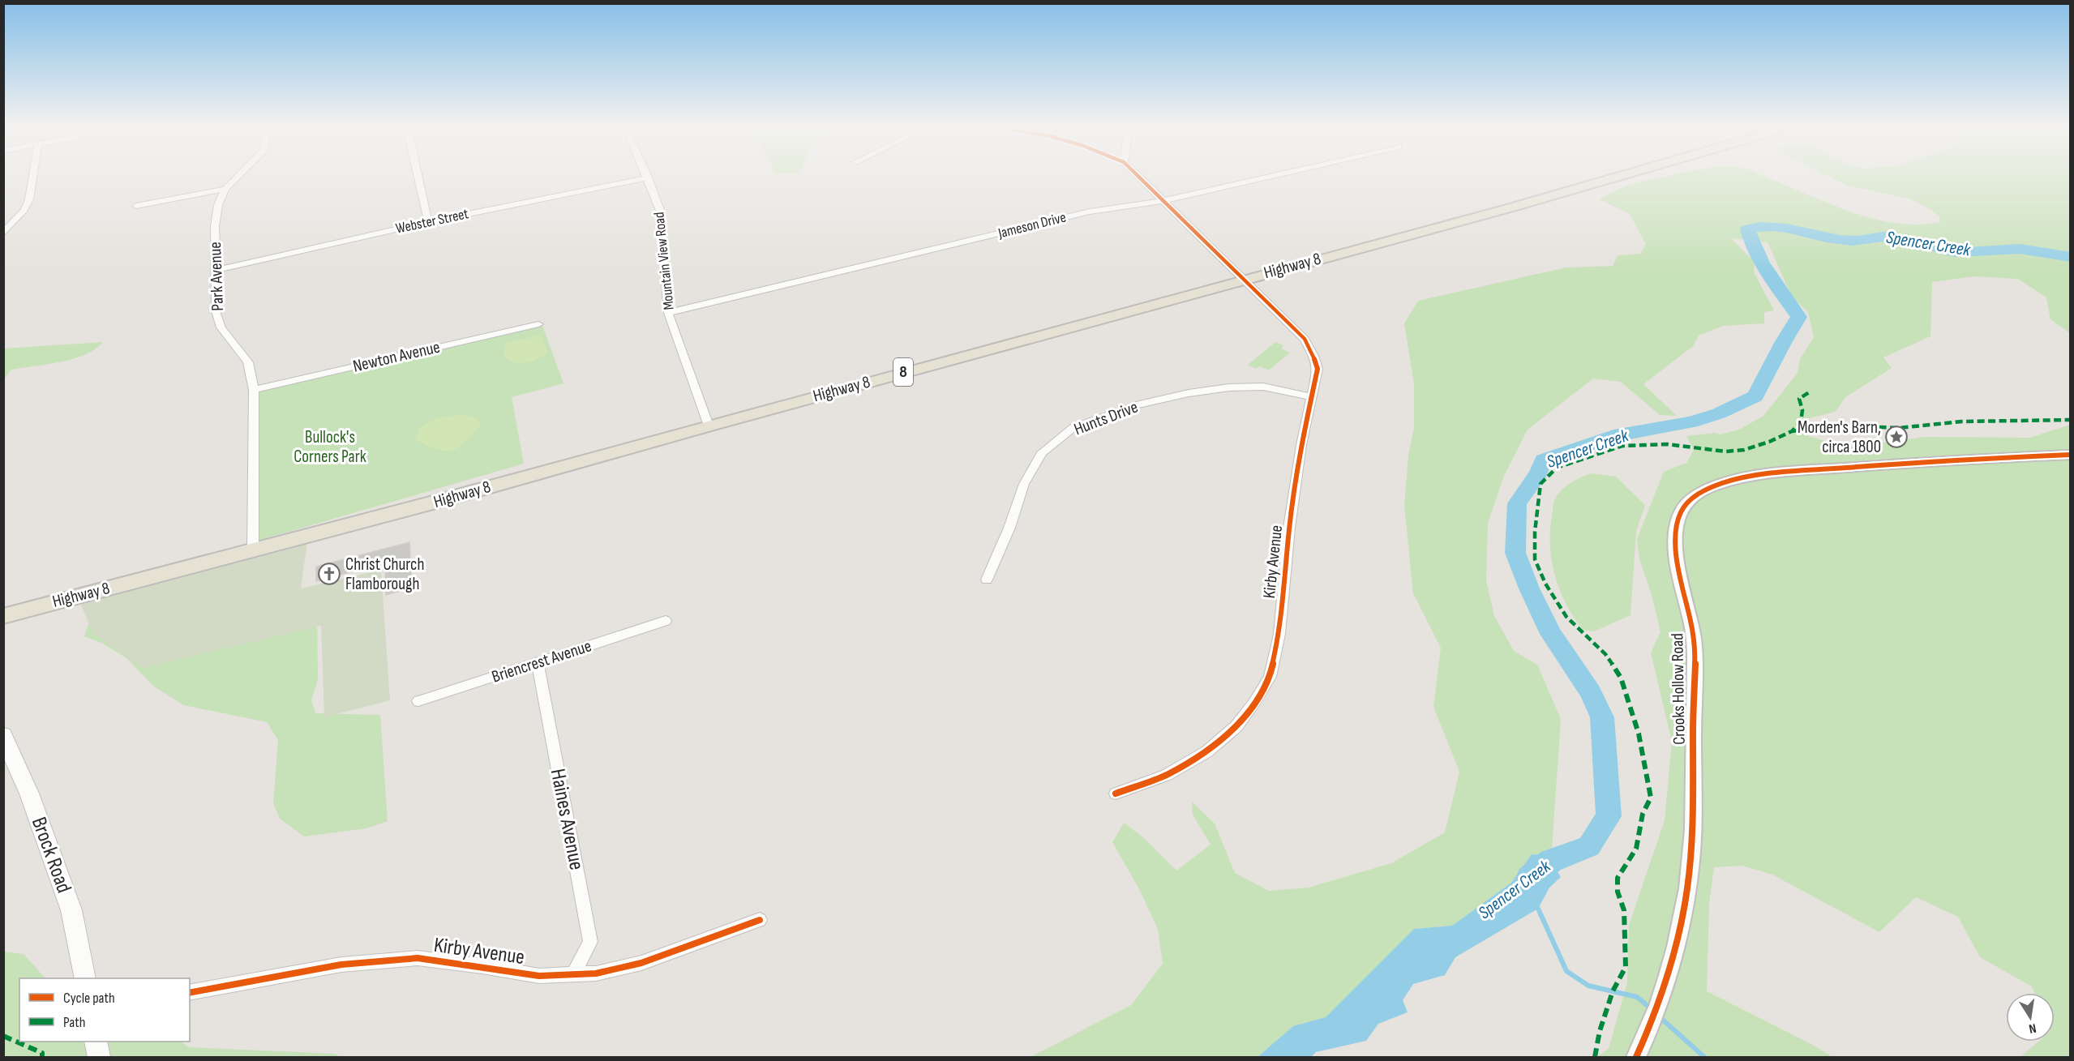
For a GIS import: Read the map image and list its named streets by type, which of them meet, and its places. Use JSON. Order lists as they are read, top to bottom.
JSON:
{
  "streets": {
    "main road": ["Highway 8", "8", "Brock Road"],
    "street": [
      "Webster Street",
      "Jameson Drive",
      "Mountain View Road",
      "Park Avenue",
      "Newton Avenue",
      "Hunts Drive",
      "Kirby Avenue",
      "Briencrest Avenue",
      "Crooks Hollow Road",
      "Haines Avenue"
    ]
  },
  "crossings": [
    ["Webster Street", "Mountain View Road"],
    ["Webster Street", "Park Avenue"],
    ["Jameson Drive", "Mountain View Road"],
    ["Jameson Drive", "Kirby Avenue"],
    ["Mountain View Road", "Highway 8"],
    ["Highway 8", "Park Avenue"],
    ["Highway 8", "Kirby Avenue"],
    ["Park Avenue", "Newton Avenue"],
    ["Hunts Drive", "Kirby Avenue"],
    ["Kirby Avenue", "Haines Avenue"],
    ["Briencrest Avenue", "Haines Avenue"]
  ],
  "water": ["Spencer Creek"],
  "parks": ["Bullock's Corners Park"],
  "places": {
    "place": ["Morden's Barn, circa 1800"],
    "church": ["Christ Church Flamborough"]
  },
  "legend": ["Cycle path", "Path"],
  "north": "bottom"
}
